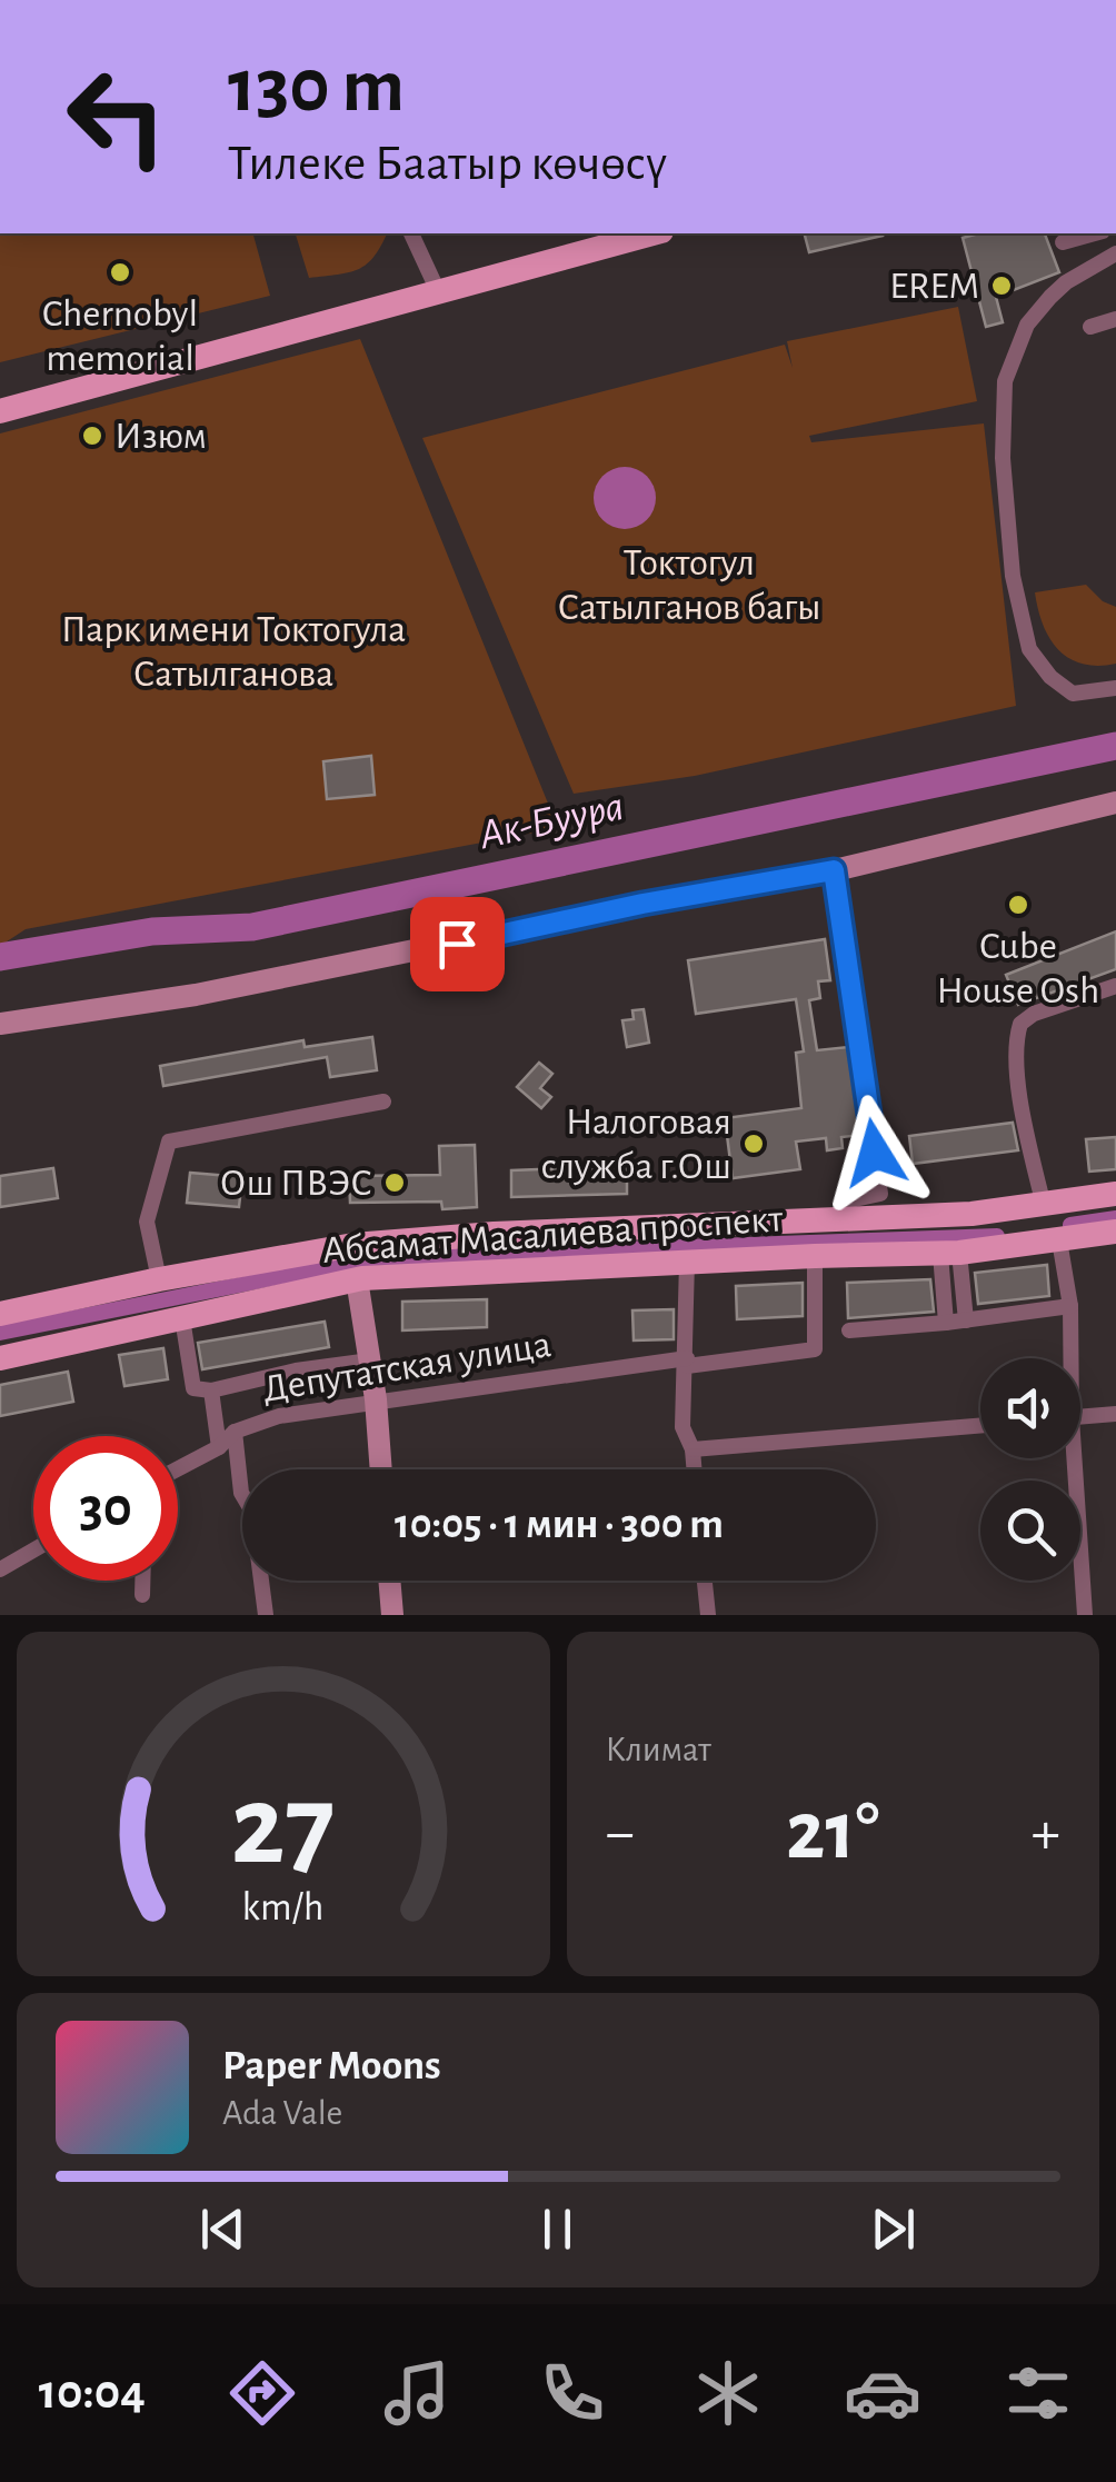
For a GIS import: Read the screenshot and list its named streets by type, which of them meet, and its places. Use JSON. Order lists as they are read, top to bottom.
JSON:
{
  "streets": {
    "main road": ["Абсамат Масалиева проспект"],
    "street": ["Депутатская улица"]
  },
  "crossings": [
    ["Абсамат Масалиева проспект", "Депутатская улица"]
  ],
  "water": ["Ак-Буура"],
  "parks": ["Токтогул Сатылганов багы", "Парк имени Токтогула Сатылганова"],
  "places": [
    "Chernobyl memorial",
    "EREM",
    "Изюм",
    "Cube House Osh",
    "Налоговая служба г.Ош",
    "Ош ПВЭС"
  ],
  "page": {
    "turn": ["130 m", "Тилеке Баатыр көчөсү"],
    "limit": "30",
    "trip": "10:05 · 1 мин · 300 m",
    "tile": "Климат",
    "heat": ["−", "21°", "+"],
    "song": ["Paper Moons", "Ada Vale"],
    "tabs": "10:04",
    "gauge": ["27", "km/h"]
  }
}
